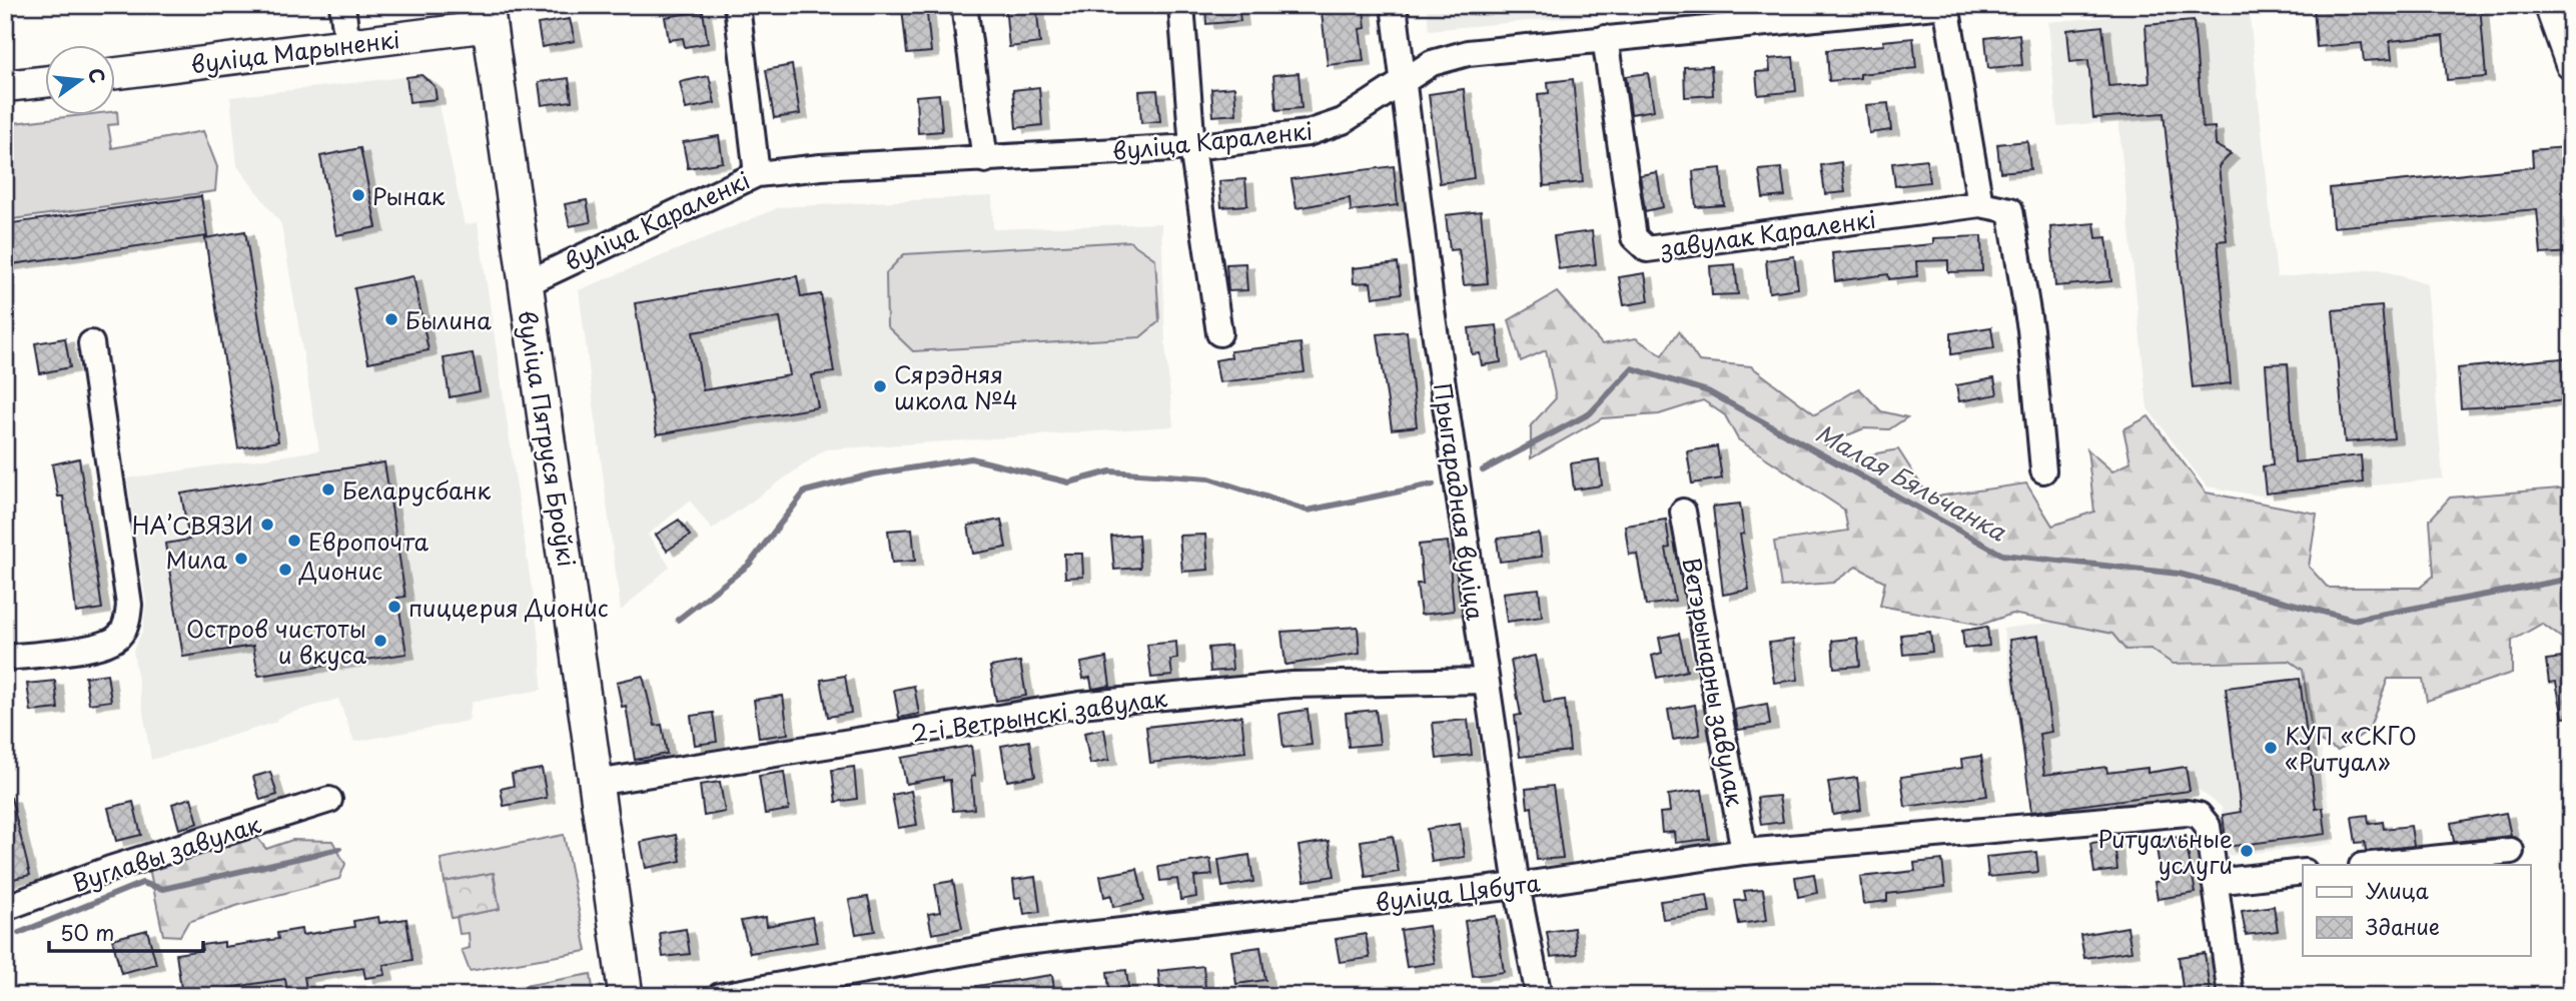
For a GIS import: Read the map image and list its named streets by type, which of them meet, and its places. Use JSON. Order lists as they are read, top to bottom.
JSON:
{
  "streets": {
    "main road": ["вуліца Пятруся Броўкі"],
    "street": [
      "вуліца Марыненкі",
      "вуліца Караленкі",
      "завулак Караленкі",
      "Прыгарадная вуліца",
      "Ветэрынарны завулак",
      "2-і Ветрынскі завулак",
      "Вуглавы завулак",
      "вуліца Цябута"
    ]
  },
  "crossings": [
    ["вуліца Марыненкі", "вуліца Пятруся Броўкі"],
    ["вуліца Караленкі", "завулак Караленкі"],
    ["вуліца Караленкі", "вуліца Пятруся Броўкі"],
    ["вуліца Караленкі", "Прыгарадная вуліца"],
    ["вуліца Пятруся Броўкі", "2-і Ветрынскі завулак"],
    ["Прыгарадная вуліца", "2-і Ветрынскі завулак"],
    ["Прыгарадная вуліца", "вуліца Цябута"],
    ["Ветэрынарны завулак", "вуліца Цябута"]
  ],
  "water": ["Малая Бяльчанка"],
  "places": [
    "Рынак",
    "Былина",
    "Сярэдняя школа №4",
    "Беларусбанк",
    "НАʼСВЯЗИ",
    "Европочта",
    "Мила",
    "Дионис",
    "пиццерия Дионис",
    "Остров чистоты и вкуса",
    "КУП «СКГО «Ритуал»",
    "Ритуальные услуги"
  ],
  "legend": ["Улица", "Здание"],
  "scale_bar": "50 m",
  "north": "right"
}
